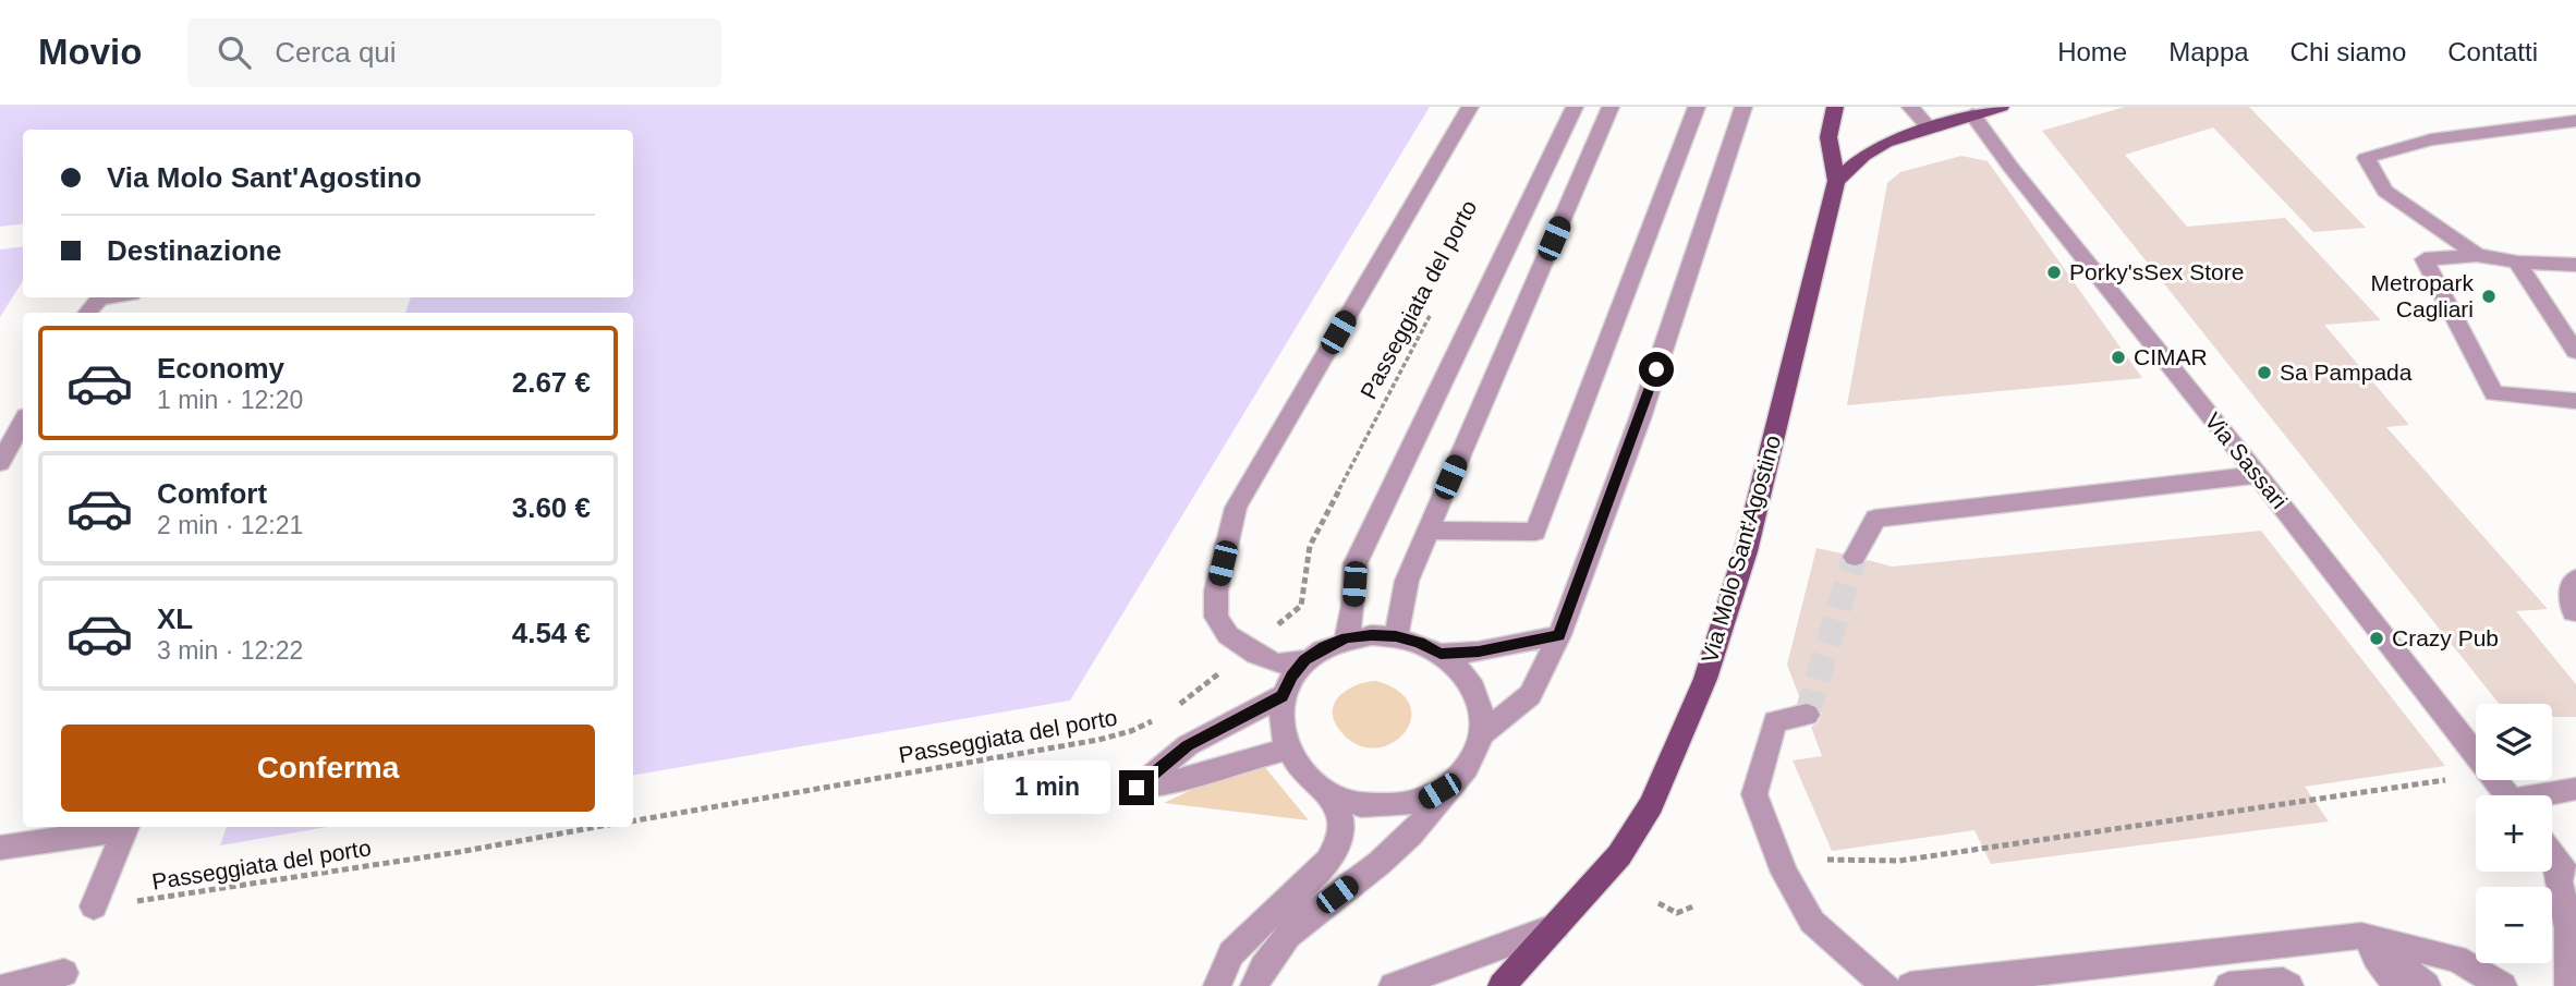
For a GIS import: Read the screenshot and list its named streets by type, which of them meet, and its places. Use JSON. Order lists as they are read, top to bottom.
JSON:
{
  "streets": {
    "main road": ["Via Molo Sant'Agostino"],
    "street": ["Via Sassari"],
    "path": ["Passeggiata del porto"]
  },
  "places": [
    "Porky'sSex Store",
    "Metropark Cagliari",
    "CIMAR",
    "Sa Pampada",
    "Crazy Pub"
  ],
  "page": {
    "header": "Movio",
    "search": "Cerca qui",
    "nav": [
      "Home",
      "Mappa",
      "Chi siamo",
      "Contatti"
    ],
    "banner": ["Via Molo Sant'Agostino", "Destinazione"],
    "list": [
      {
        "name": "Economy",
        "note": "1 min · 12:20",
        "value": "2.67 €"
      },
      {
        "name": "Comfort",
        "note": "2 min · 12:21",
        "value": "3.60 €"
      },
      {
        "name": "XL",
        "note": "3 min · 12:22",
        "value": "4.54 €"
      }
    ],
    "map_buttons": ["+", "−"],
    "buttons": "Conferma",
    "bubble": "1 min"
  }
}
